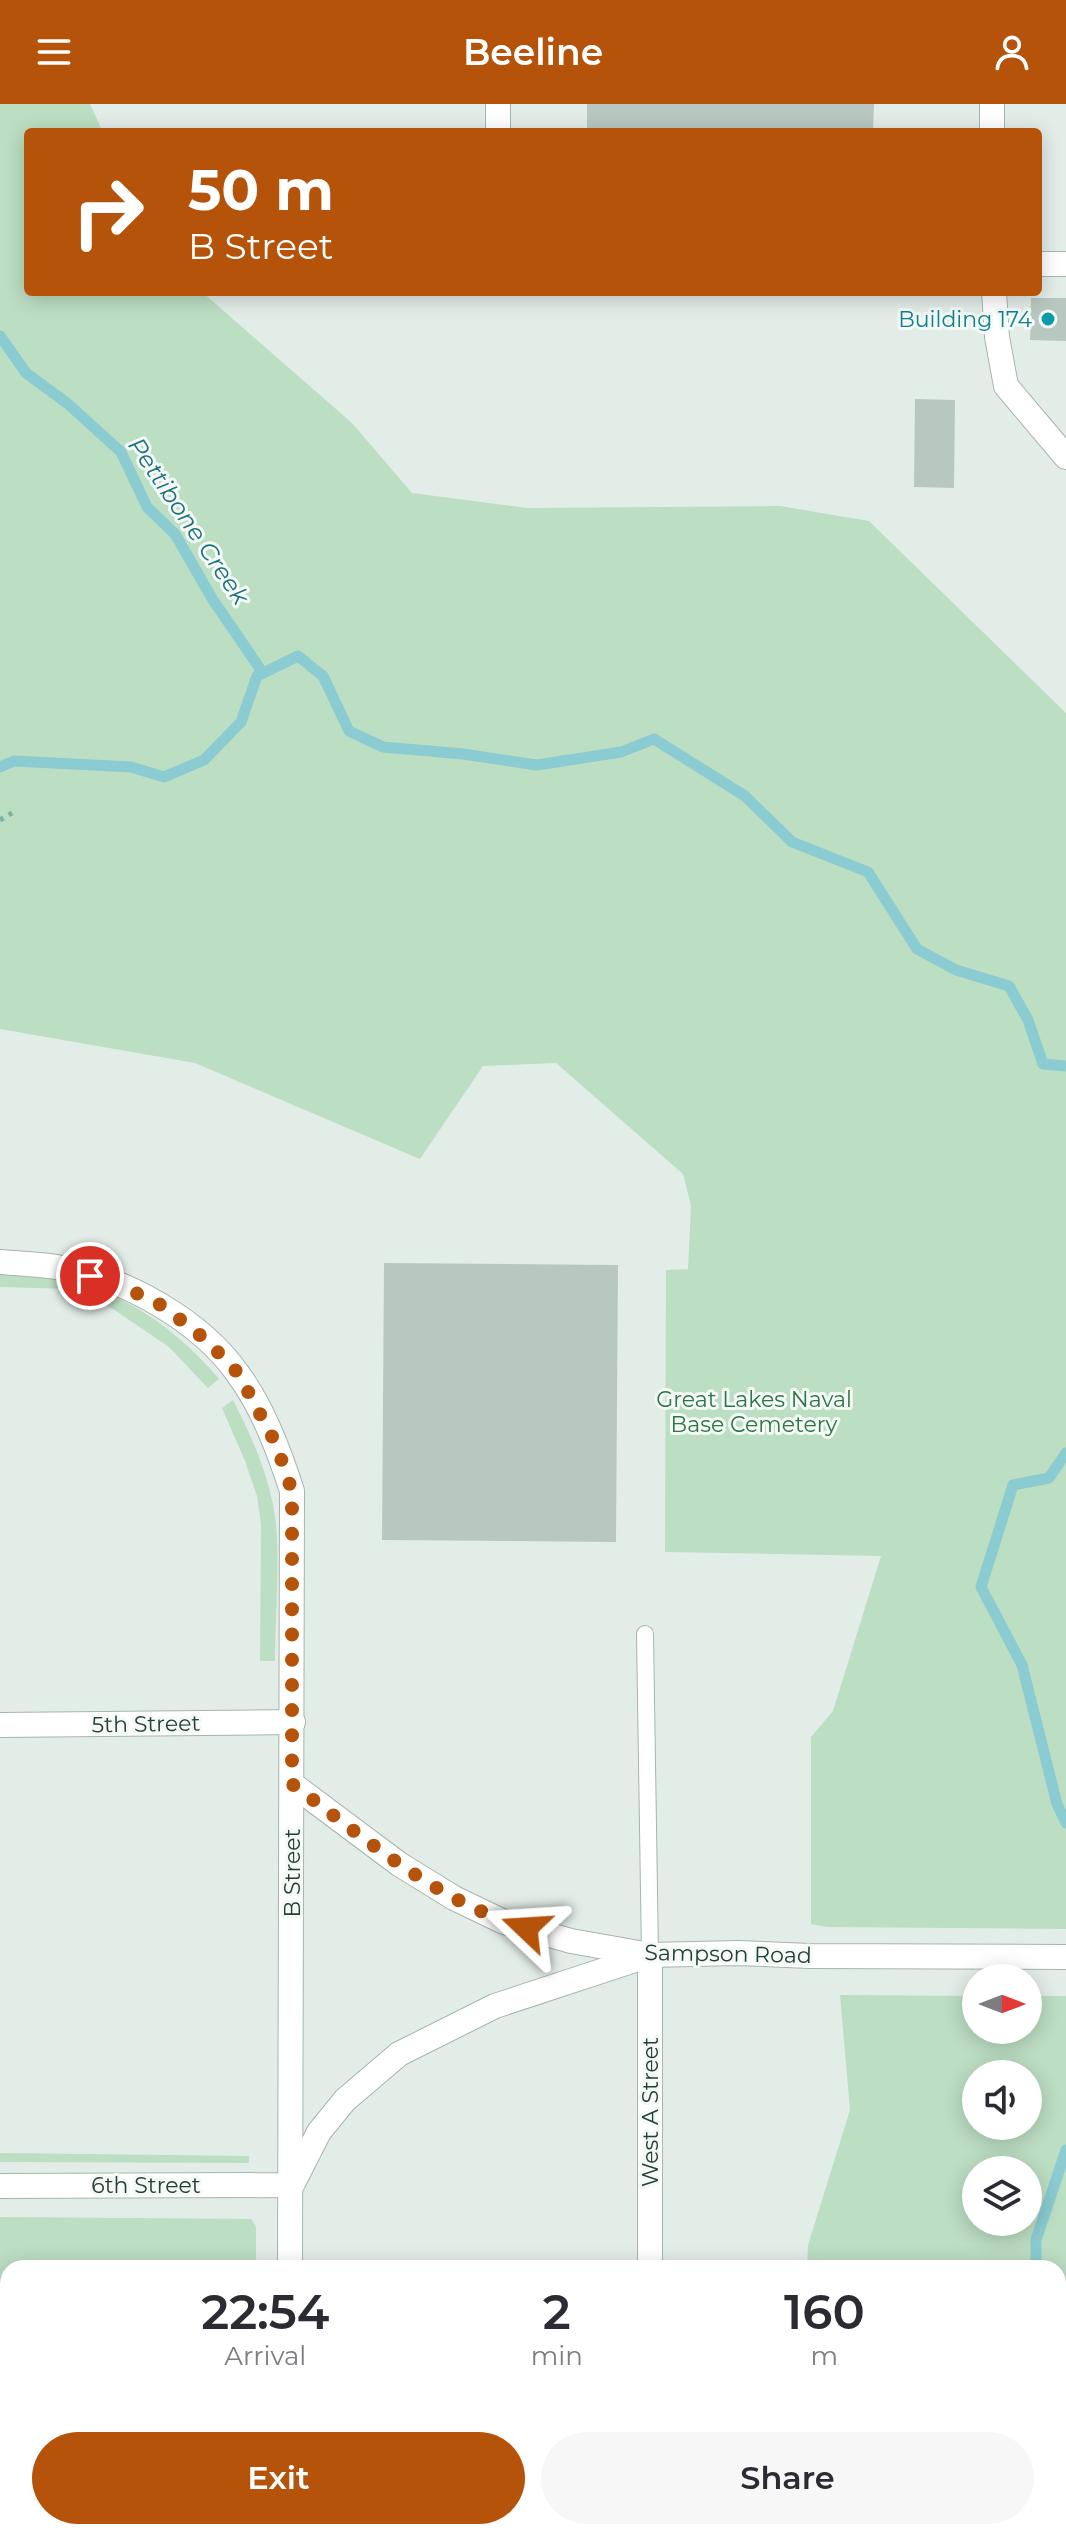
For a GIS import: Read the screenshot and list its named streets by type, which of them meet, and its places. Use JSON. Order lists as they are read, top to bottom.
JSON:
{
  "streets": {
    "street": [
      "5th Street",
      "B Street",
      "Sampson Road",
      "West A Street",
      "6th Street"
    ]
  },
  "crossings": [
    ["5th Street", "B Street"],
    ["B Street", "Sampson Road"],
    ["B Street", "6th Street"],
    ["Sampson Road", "West A Street"]
  ],
  "water": ["Pettibone Creek"],
  "parks": ["Great Lakes Naval Base Cemetery"],
  "places": ["Building 174"],
  "north": "right",
  "page": {
    "header": "Beeline",
    "turn": ["50 m", "B Street"],
    "eta": [
      "22:54",
      "Arrival",
      "2",
      "min",
      "160",
      "m"
    ],
    "buttons": ["Exit", "Share"]
  }
}
